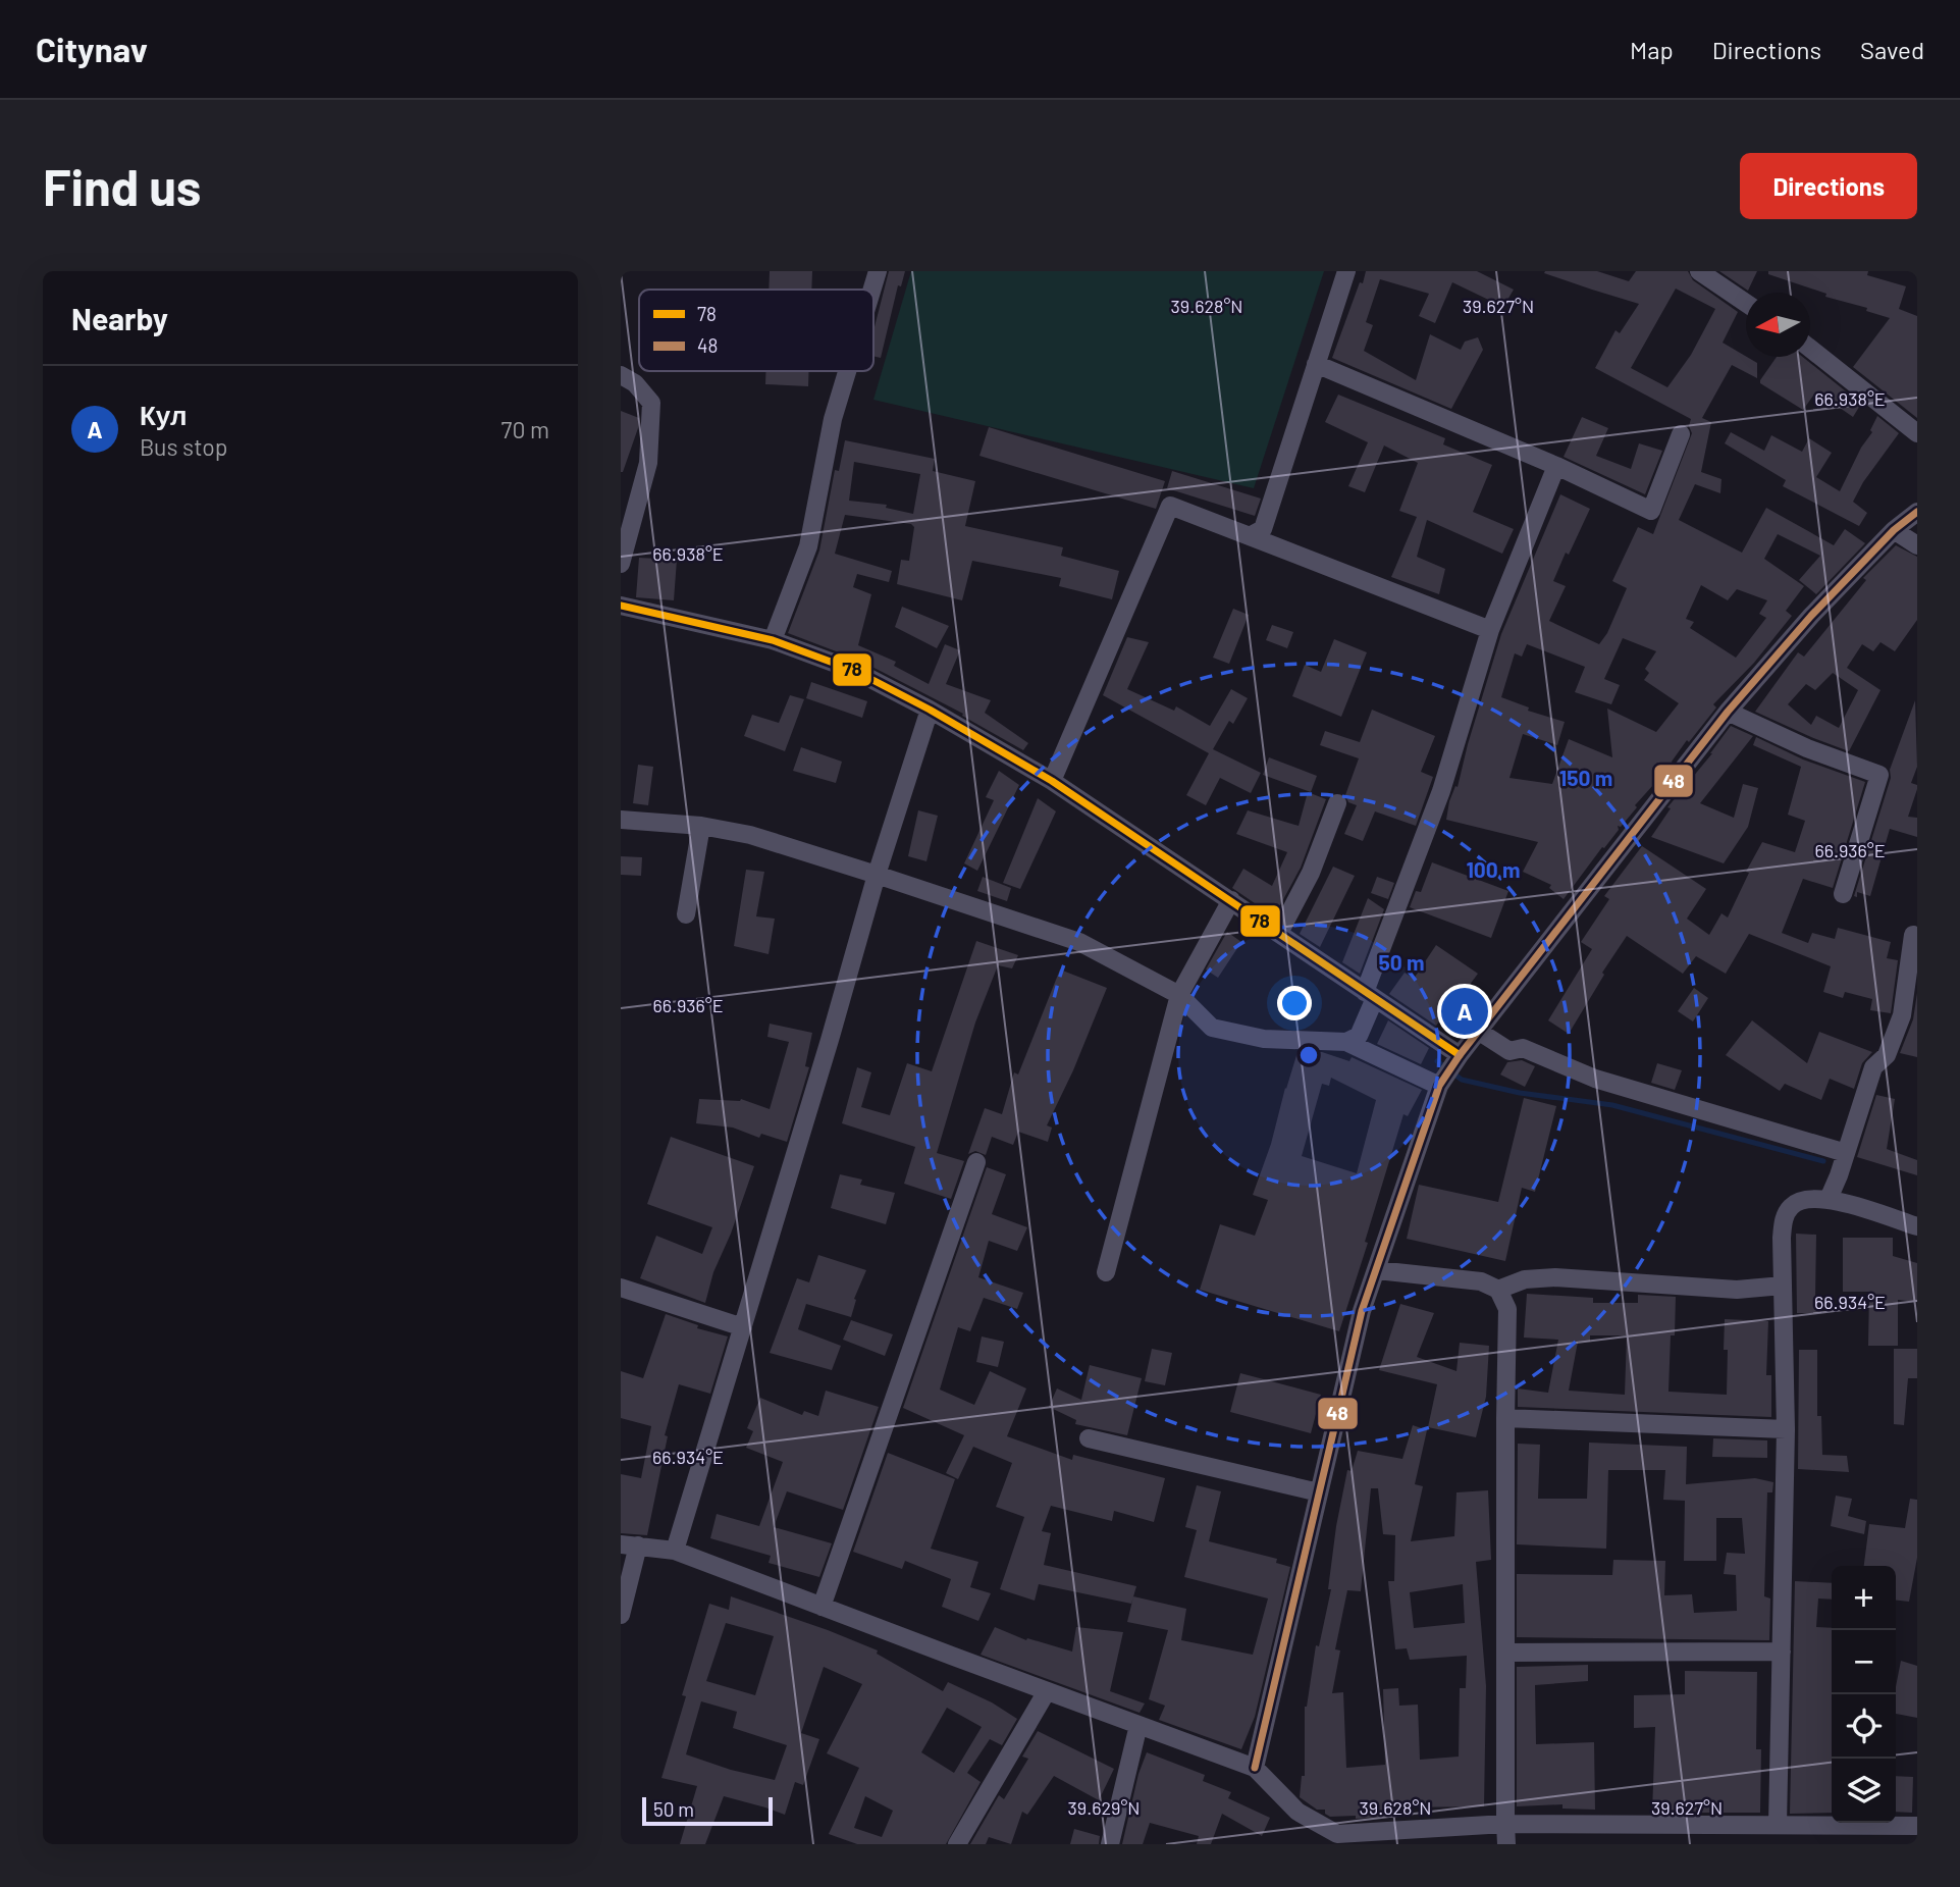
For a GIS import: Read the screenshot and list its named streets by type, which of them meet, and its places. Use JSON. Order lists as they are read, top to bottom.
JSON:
{
  "lines": ["transit line 48", "transit line 78"],
  "legend": ["78", "48"],
  "scale_bar": "50 m",
  "north": "left",
  "page": {
    "header": "Citynav",
    "nav": ["Map", "Directions", "Saved"],
    "buttons": "Directions",
    "title": "Find us",
    "heading": "Nearby",
    "list": [
      {
        "mark": "A",
        "name": "Кул",
        "note": "Bus stop",
        "value": "70 m"
      }
    ],
    "pins": "A",
    "map_buttons": ["+", "−"],
    "scale": "50 m"
  },
  "coordinates": [
    "39.628°N",
    "39.627°N",
    "66.938°E",
    "66.936°E",
    "66.934°E",
    "39.629°N"
  ],
  "rings": ["150 m", "100 m", "50 m"]
}
